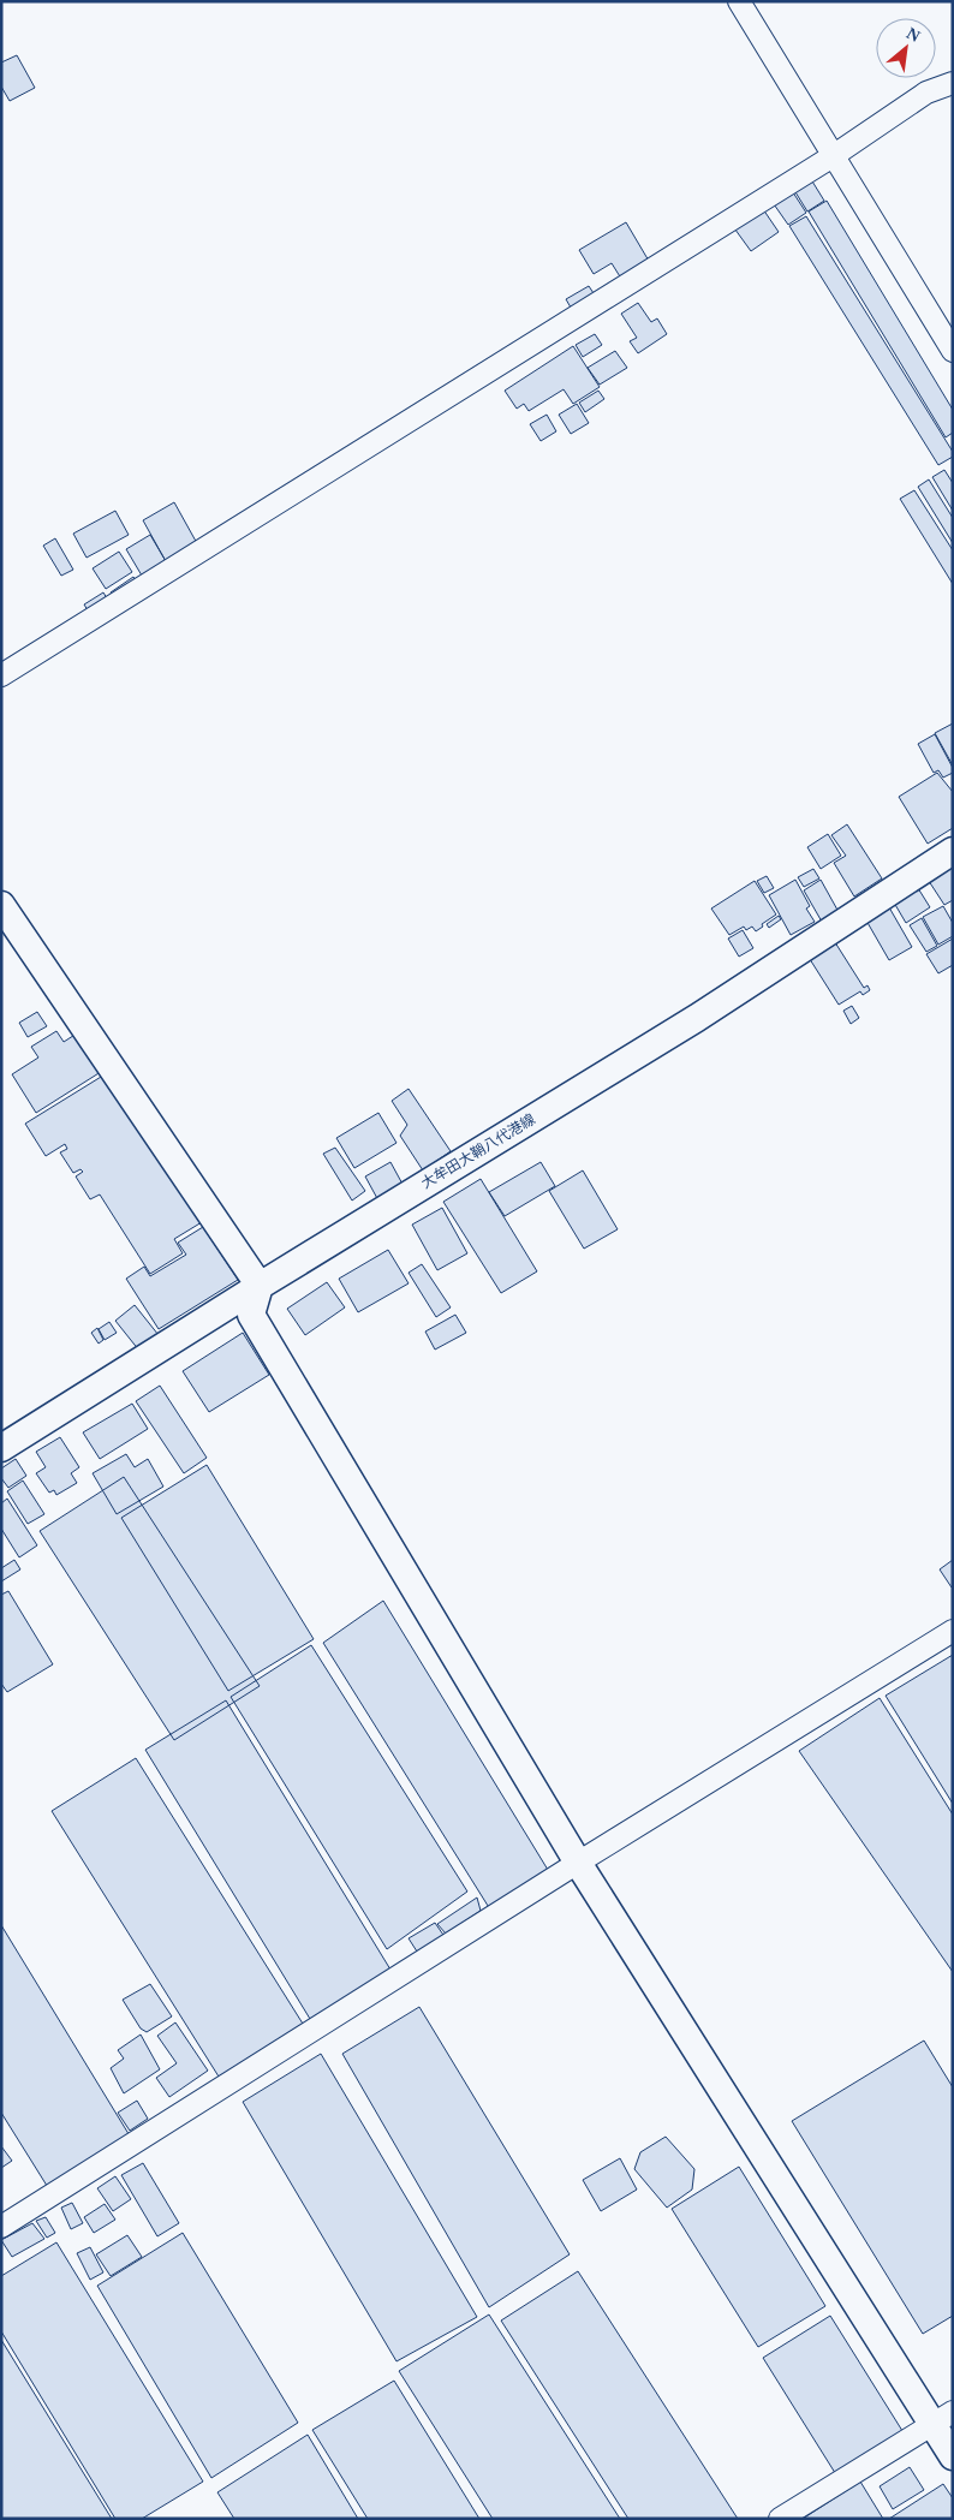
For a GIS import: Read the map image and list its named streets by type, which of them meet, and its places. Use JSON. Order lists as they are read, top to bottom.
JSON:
{
  "streets": {
    "main road": ["大牟田大鞘八代港線"]
  },
  "north": "top right"
}
